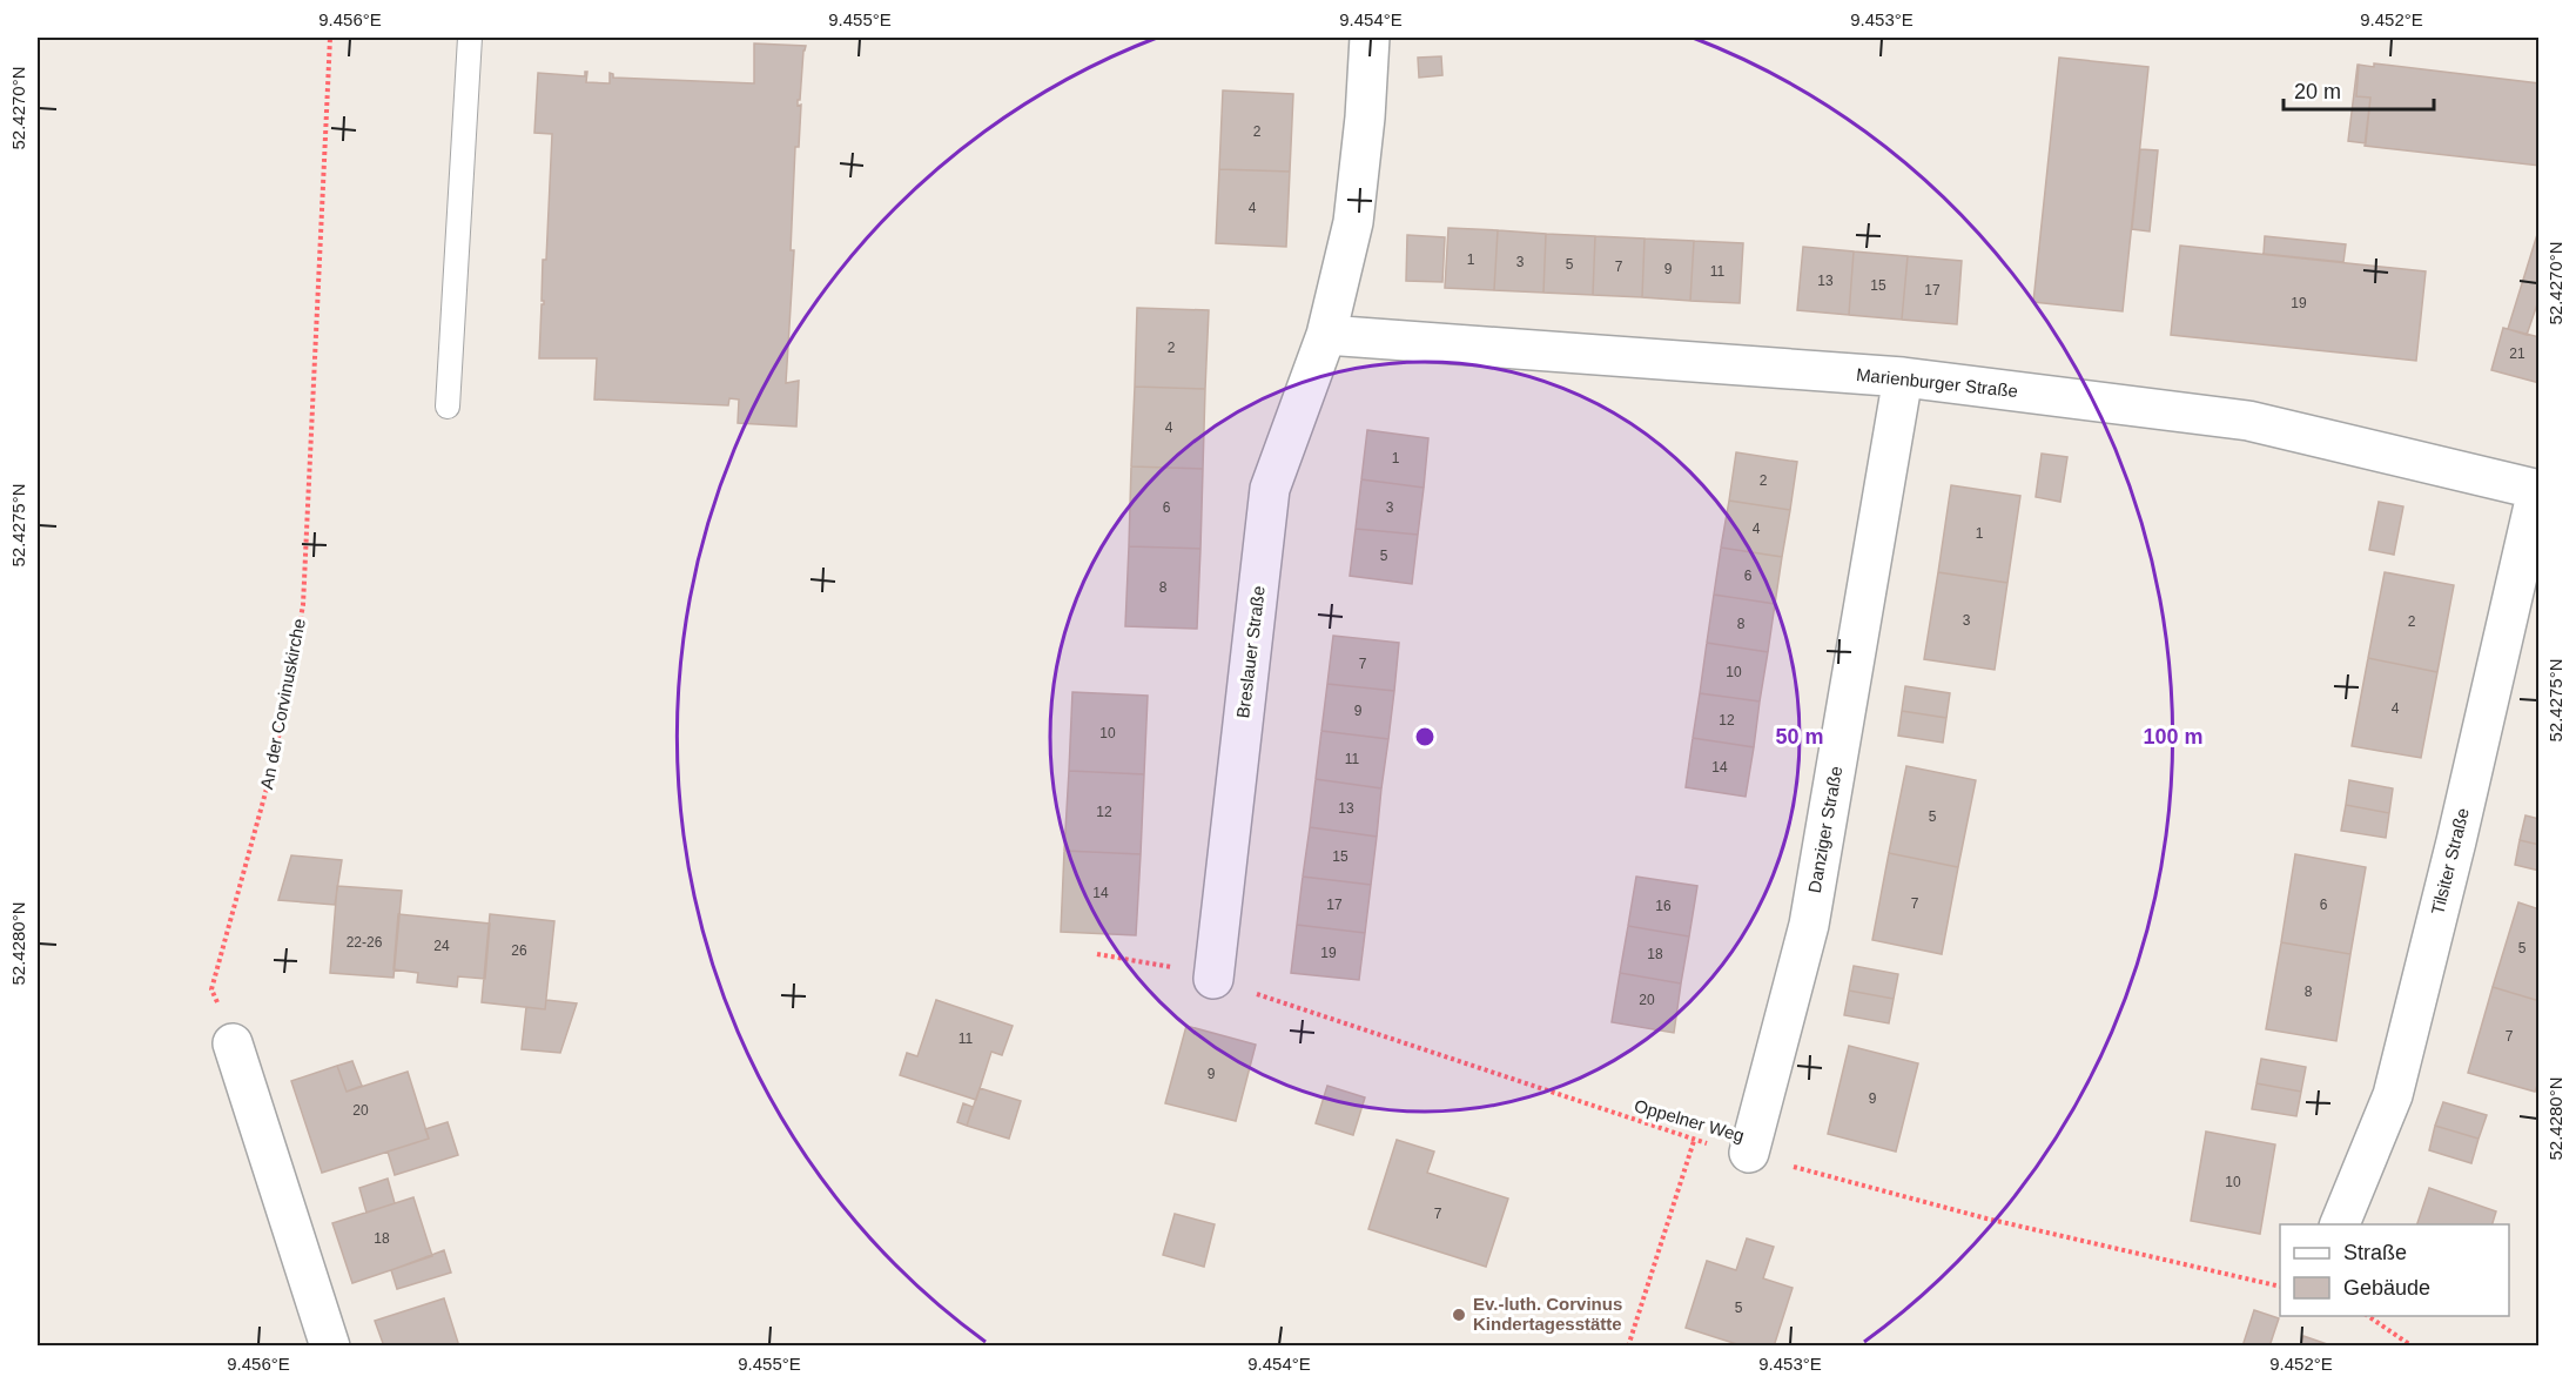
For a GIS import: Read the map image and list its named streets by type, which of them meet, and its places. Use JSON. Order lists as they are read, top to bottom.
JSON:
{
  "streets": {
    "street": [
      "Marienburger Straße",
      "Breslauer Straße",
      "Danziger Straße",
      "Tilsiter Straße"
    ],
    "path": ["An der Corvinuskirche", "Oppelner Weg"]
  },
  "crossings": [
    ["Marienburger Straße", "Breslauer Straße"],
    ["Marienburger Straße", "Danziger Straße"],
    ["Marienburger Straße", "Tilsiter Straße"],
    ["Breslauer Straße", "Oppelner Weg"],
    ["Danziger Straße", "Oppelner Weg"]
  ],
  "places": ["Ev.-luth. Corvinus Kindertagesstätte"],
  "house_numbers": [
    "2",
    "4",
    "1",
    "3",
    "5",
    "7",
    "9",
    "11",
    "13",
    "15",
    "17",
    "19",
    "2",
    "21",
    "4",
    "1",
    "2",
    "6",
    "3",
    "4",
    "1",
    "5",
    "6",
    "8",
    "3",
    "2",
    "8",
    "7",
    "10",
    "4",
    "9",
    "12",
    "10",
    "11",
    "14",
    "13",
    "12",
    "5",
    "15",
    "14",
    "7",
    "17",
    "6",
    "16",
    "22-26",
    "24",
    "5",
    "26",
    "19",
    "18",
    "8",
    "20",
    "7",
    "11",
    "9",
    "9",
    "20",
    "10",
    "7",
    "18",
    "5"
  ],
  "legend": ["Straße", "Gebäude"],
  "scale_bar": "20 m",
  "coordinates": [
    "9.456°E",
    "9.455°E",
    "9.454°E",
    "9.453°E",
    "9.452°E",
    "52.4270°N",
    "52.4275°N",
    "52.4280°N"
  ],
  "rings": ["50 m", "100 m"]
}
